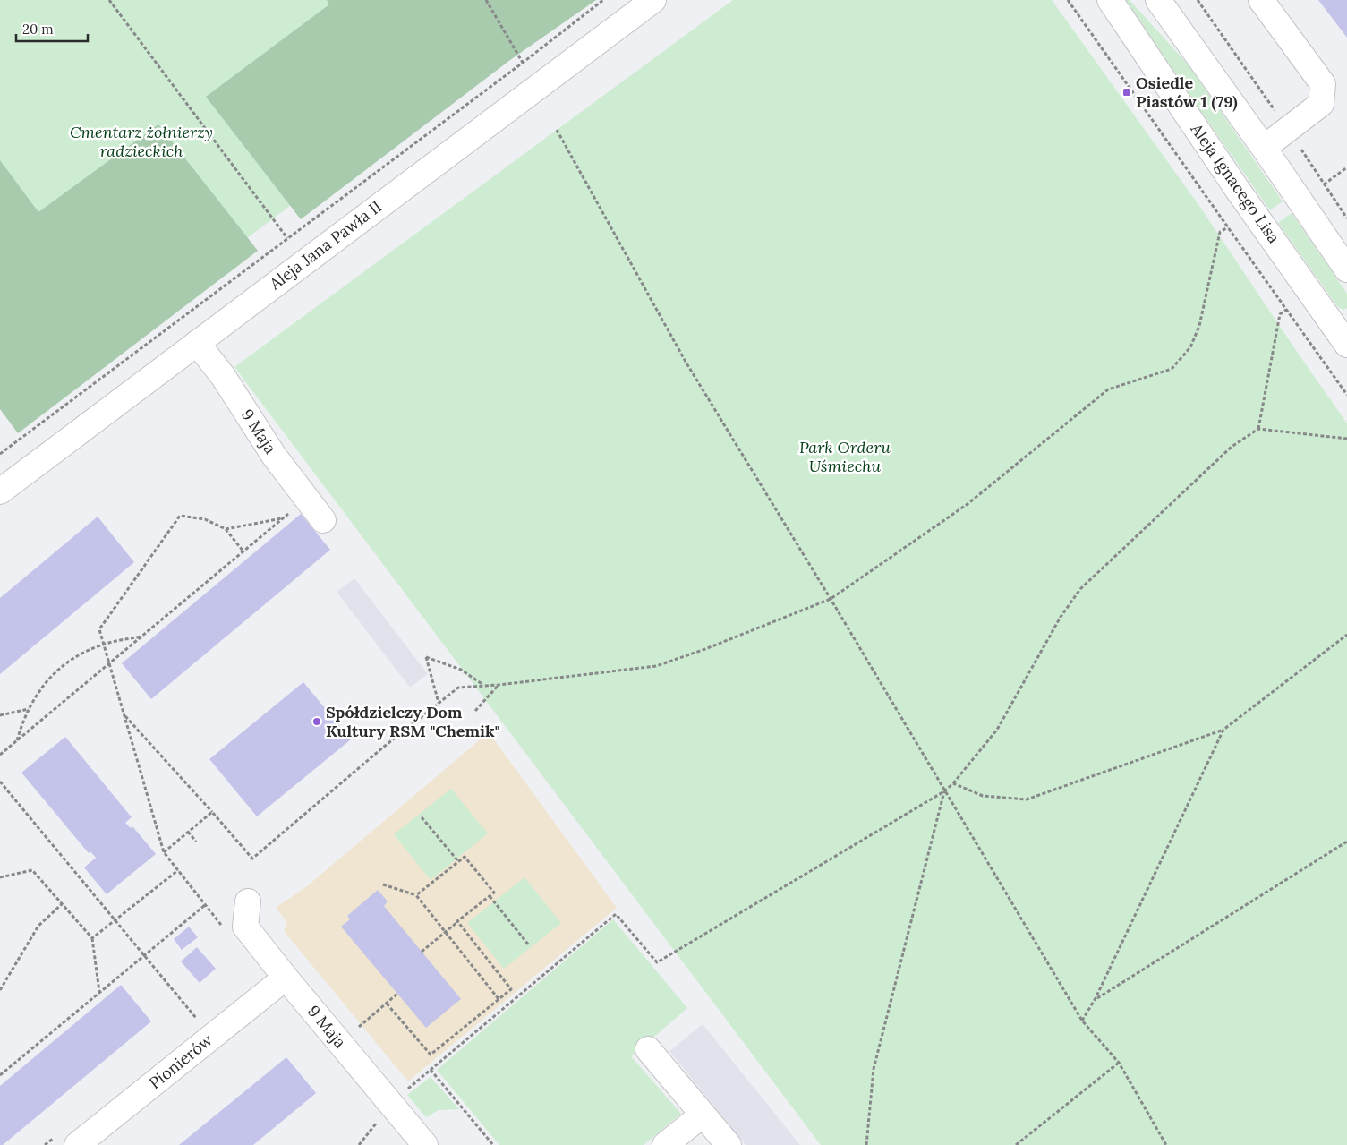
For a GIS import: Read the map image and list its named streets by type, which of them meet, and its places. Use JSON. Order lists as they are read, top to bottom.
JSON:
{
  "streets": {
    "street": [
      "Aleja Ignacego Lisa",
      "Aleja Jana Pawła II",
      "9 Maja",
      "Pionierów"
    ]
  },
  "crossings": [
    ["Aleja Jana Pawła II", "9 Maja"],
    ["9 Maja", "Pionierów"]
  ],
  "parks": ["Cmentarz żołnierzy radzieckich", "Park Orderu Uśmiechu"],
  "places": {
    "transit": ["Osiedle Piastów 1 (79)"],
    "other": ["Spółdzielczy Dom Kultury RSM \"Chemik\""]
  },
  "scale_bar": "20 m"
}
